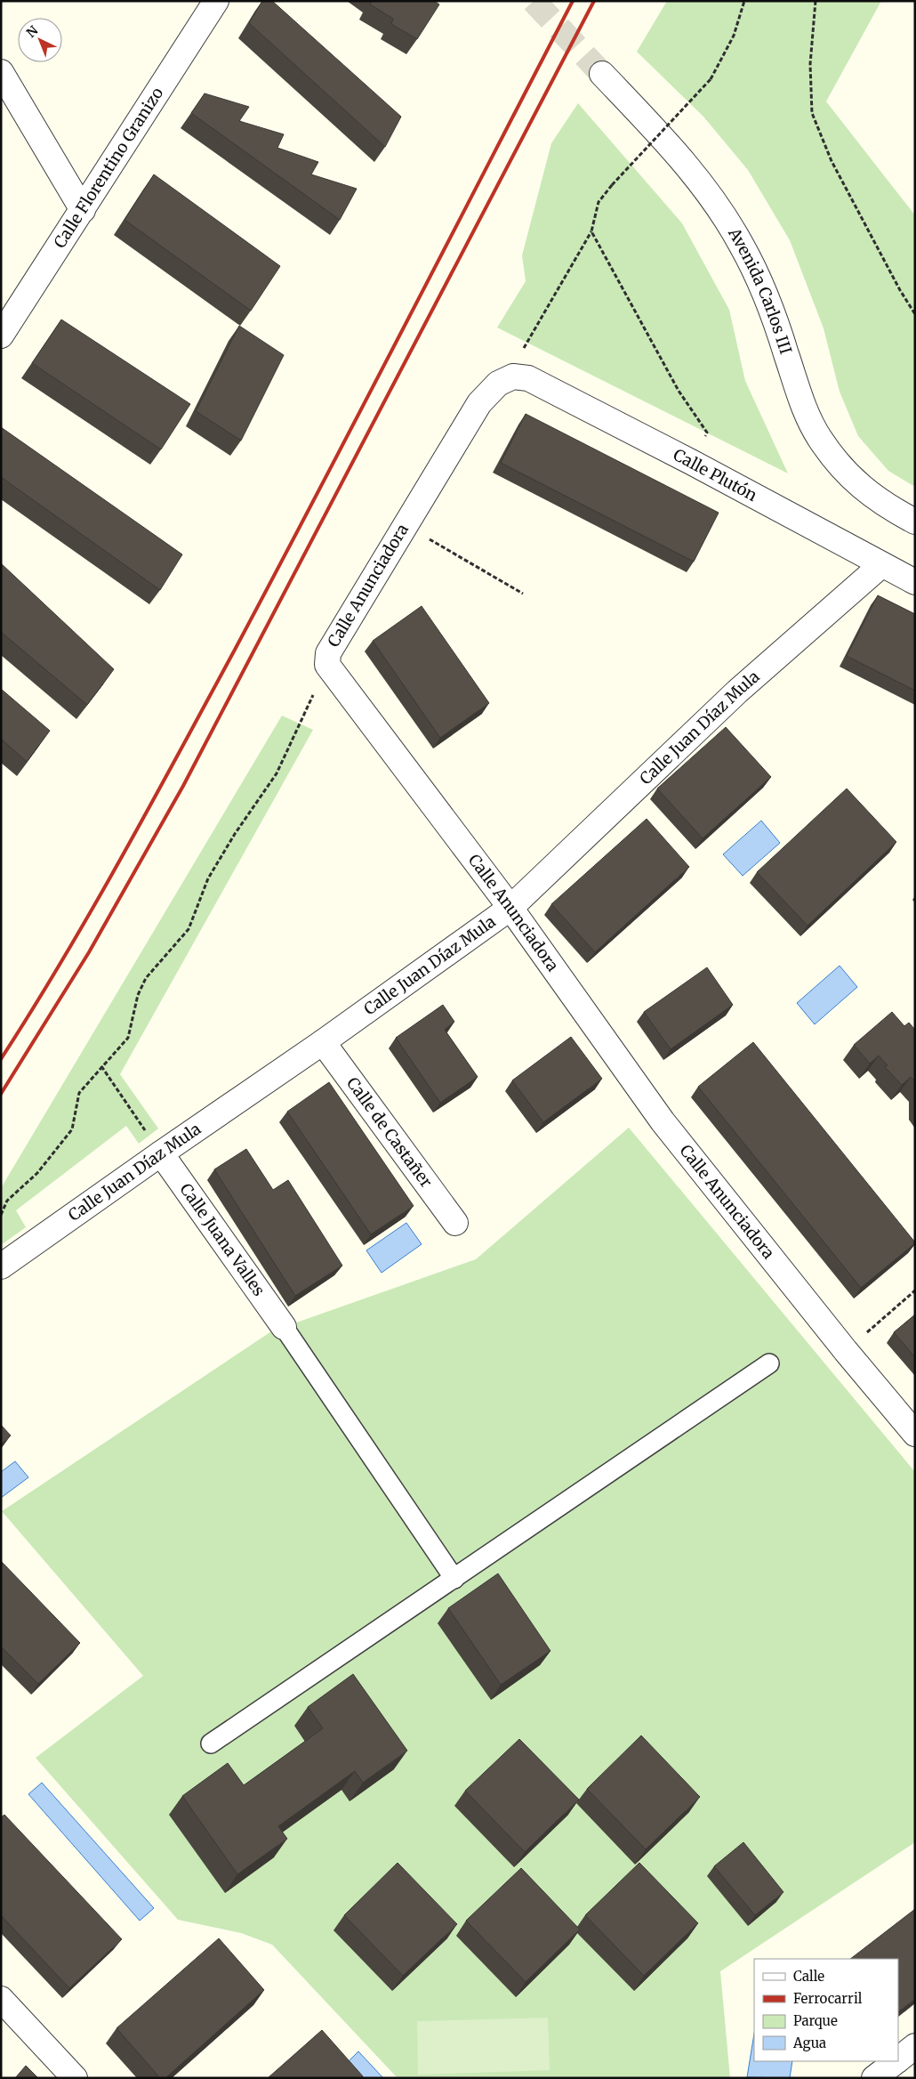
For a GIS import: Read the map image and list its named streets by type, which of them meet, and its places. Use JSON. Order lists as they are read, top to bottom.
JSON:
{
  "streets": {
    "street": [
      "Calle Florentino Granizo",
      "Avenida Carlos III",
      "Calle Plutón",
      "Calle Anunciadora",
      "Calle Juan Díaz Mula",
      "Calle de Castañer",
      "Calle Juana Valles"
    ]
  },
  "crossings": [
    ["Calle Plutón", "Calle Anunciadora"],
    ["Calle Plutón", "Calle Juan Díaz Mula"],
    ["Calle Anunciadora", "Calle Juan Díaz Mula"],
    ["Calle Juan Díaz Mula", "Calle de Castañer"],
    ["Calle Juan Díaz Mula", "Calle Juana Valles"]
  ],
  "legend": [
    "Calle",
    "Ferrocarril",
    "Parque",
    "Agua"
  ],
  "north": "top left"
}
